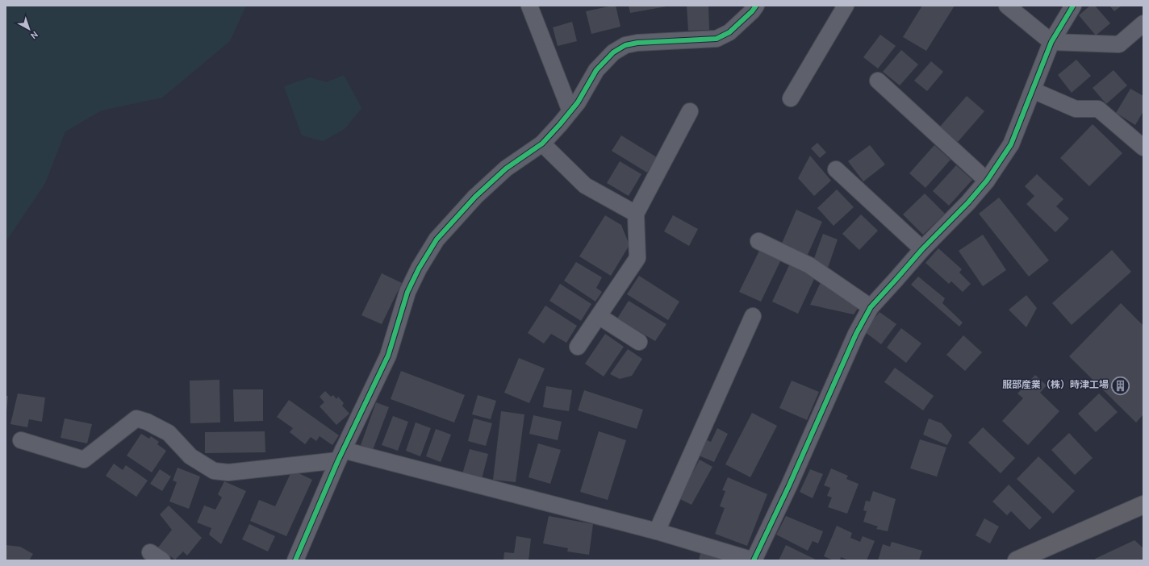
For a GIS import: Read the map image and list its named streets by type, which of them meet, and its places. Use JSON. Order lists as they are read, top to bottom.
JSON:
{
  "places": {
    "building": ["服部産業（株）時津工場"]
  },
  "north": "bottom right"
}
